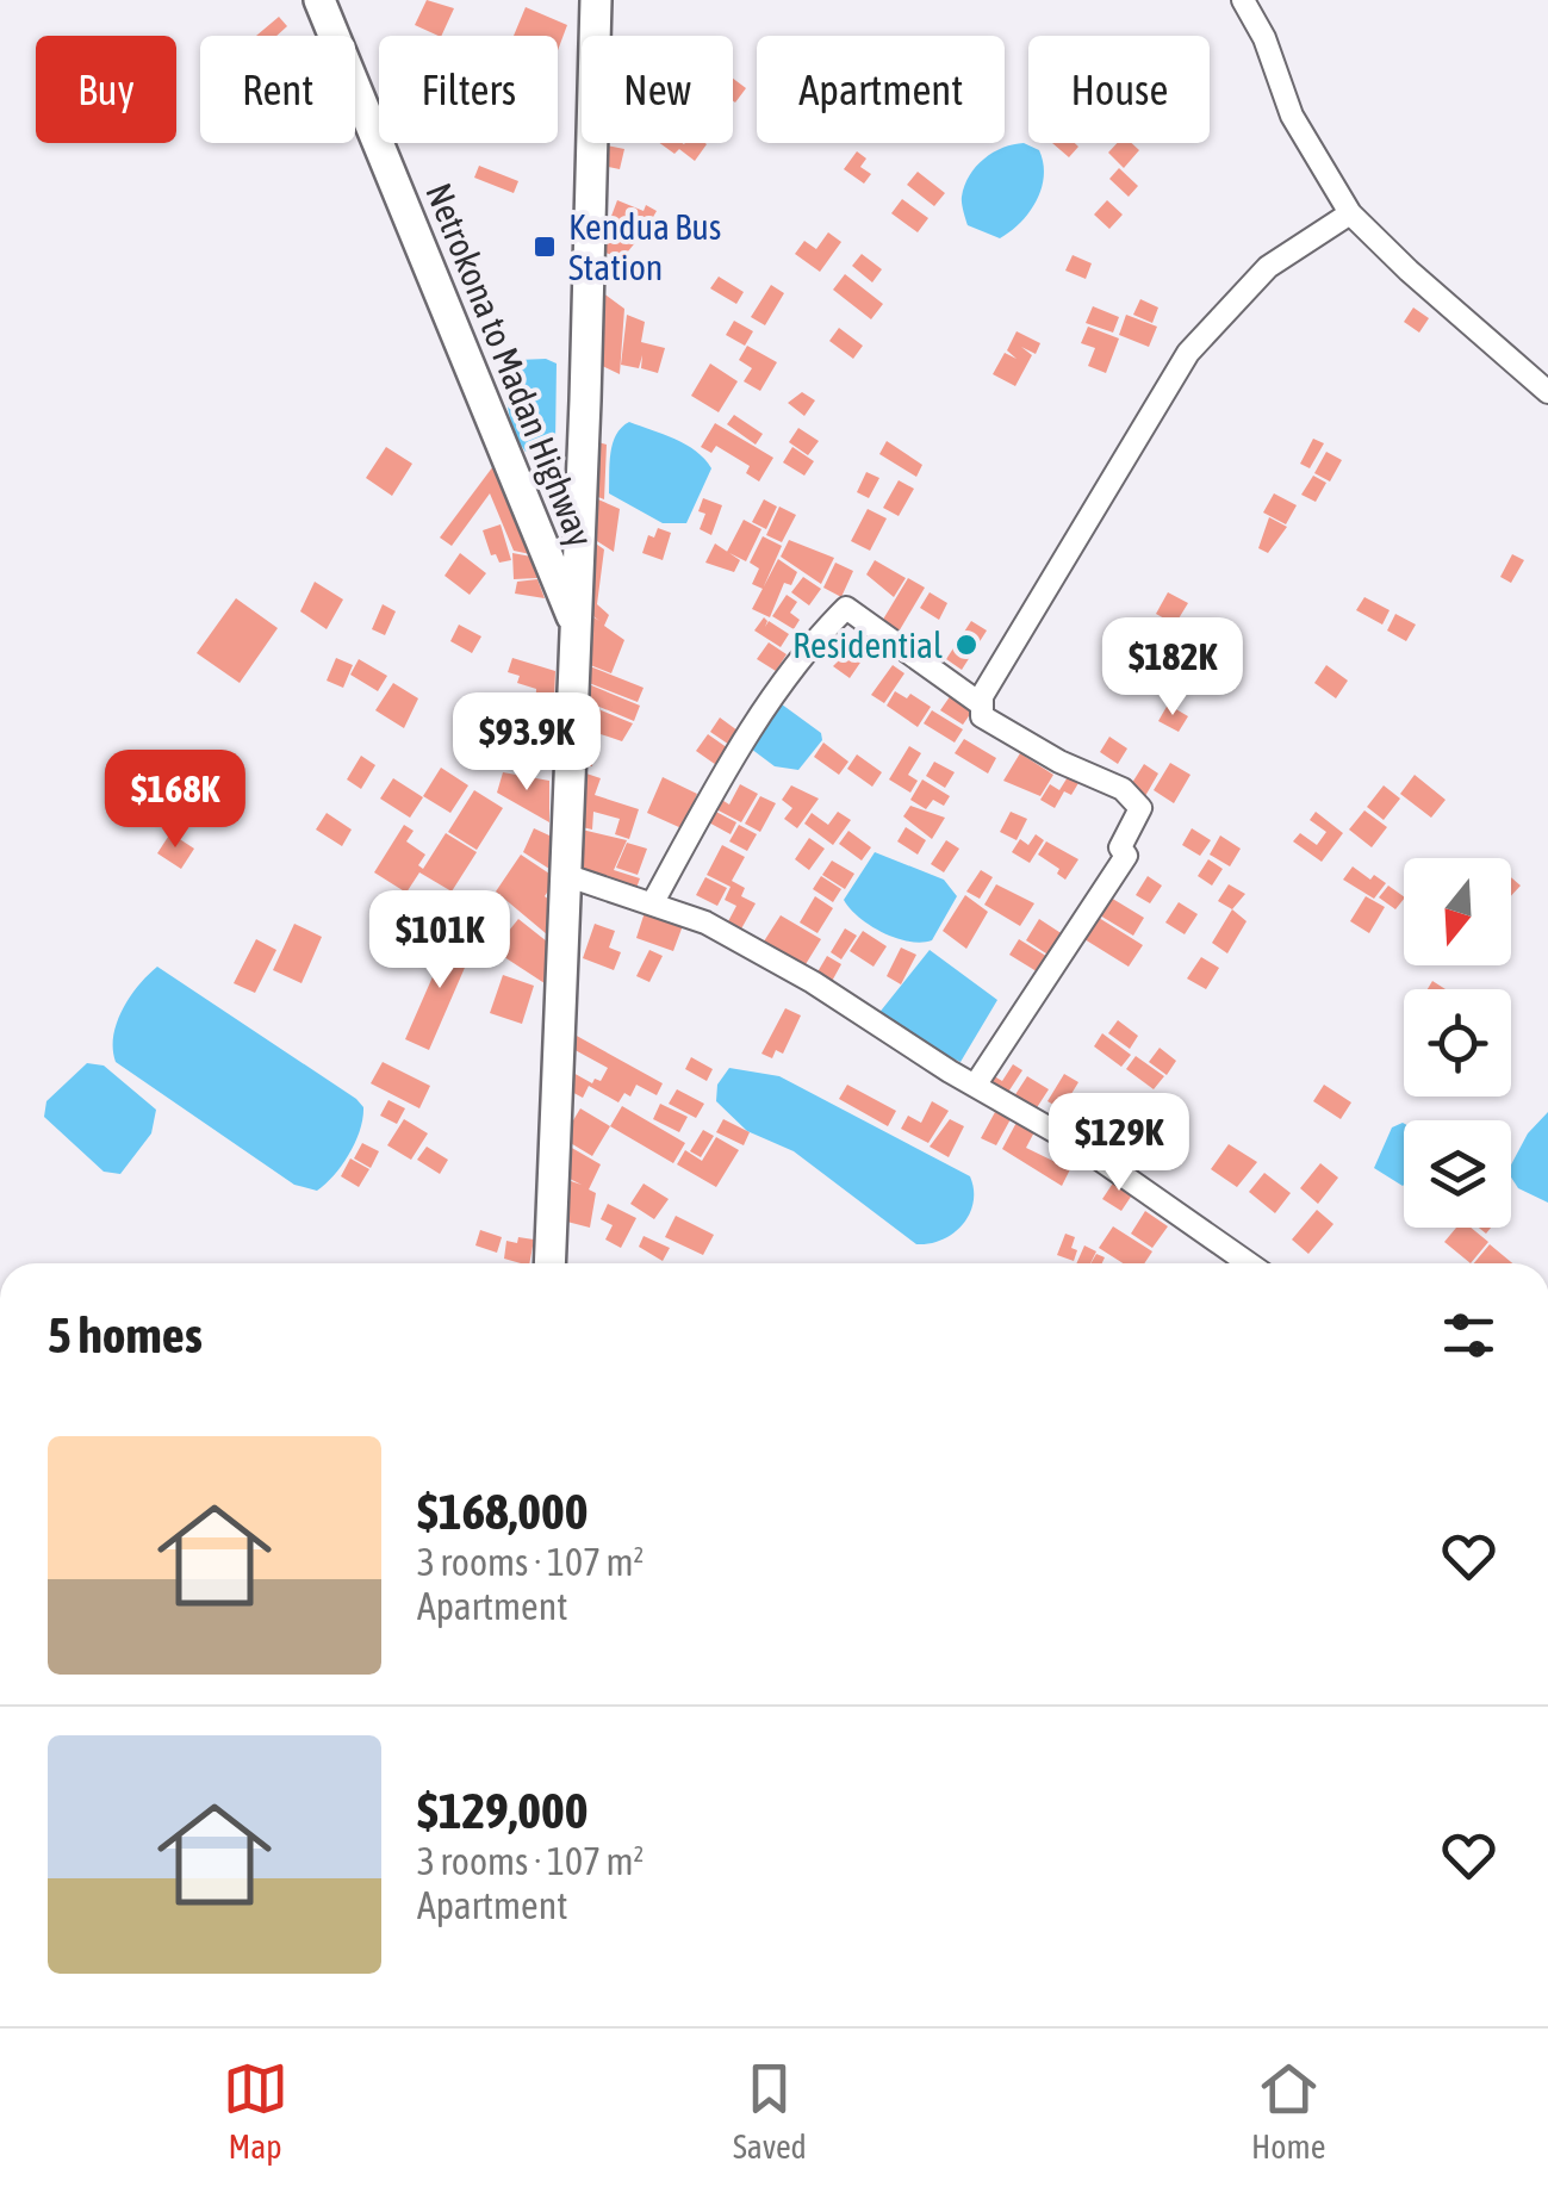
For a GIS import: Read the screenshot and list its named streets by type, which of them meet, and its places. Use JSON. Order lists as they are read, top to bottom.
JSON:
{
  "streets": {
    "main road": ["Netrokona to Madan Highway"]
  },
  "places": {
    "transit": ["Kendua Bus Station"],
    "other": ["Residential"]
  },
  "north": "bottom",
  "page": {
    "chip": [
      "Buy",
      "Rent",
      "Filters",
      "New",
      "Apartment",
      "House"
    ],
    "price": [
      "$182K",
      "$93.9K",
      "$168K",
      "$101K",
      "$129K"
    ],
    "heading": "5 homes",
    "list": [
      {
        "name": "$168,000",
        "note": "3 rooms · 107 m² · Apartment"
      },
      {
        "name": "$129,000",
        "note": "3 rooms · 107 m² · Apartment"
      }
    ],
    "tabs": ["Map", "Saved", "Home"]
  }
}
